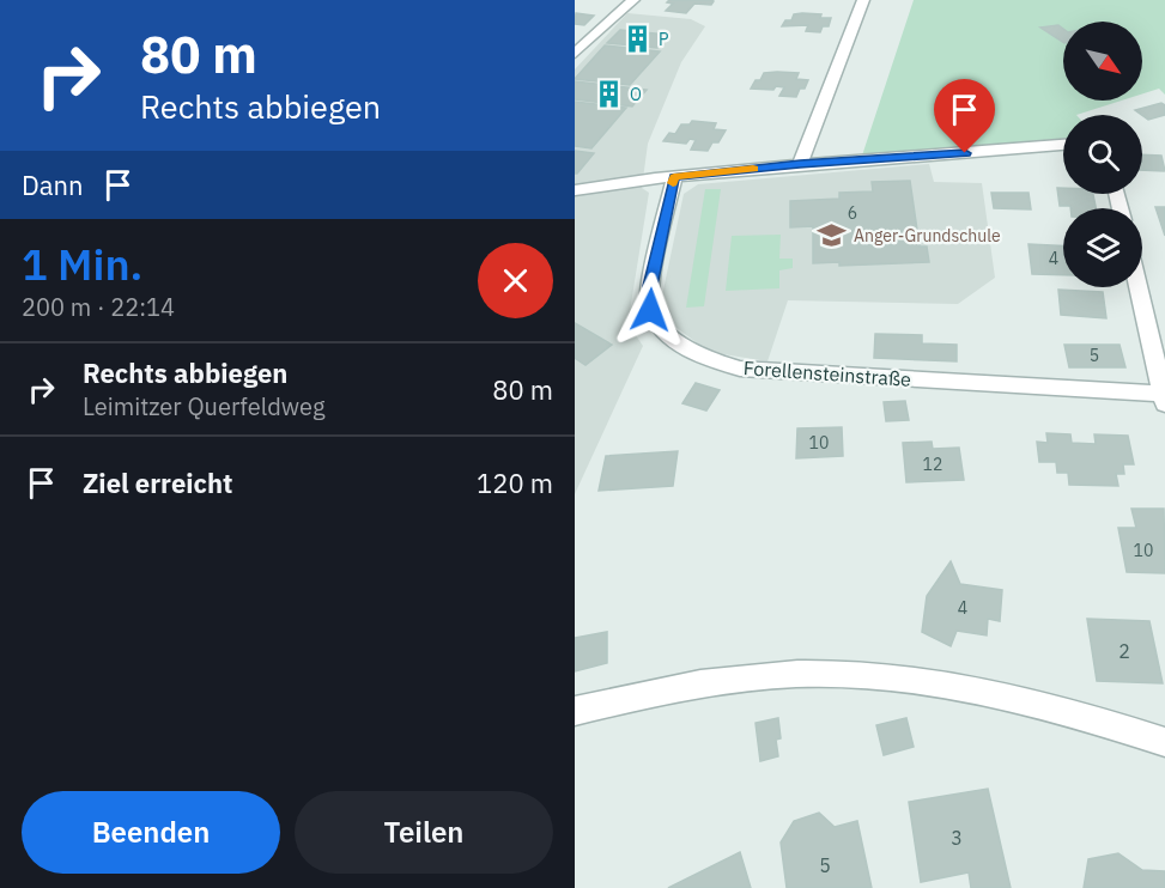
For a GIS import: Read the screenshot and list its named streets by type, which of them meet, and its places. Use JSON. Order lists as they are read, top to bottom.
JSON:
{
  "streets": {
    "street": ["Forellensteinstraße"]
  },
  "places": {
    "building": ["P", "O"],
    "school or university": ["Anger-Grundschule"]
  },
  "house_numbers": [
    "6",
    "4",
    "5",
    "10",
    "12",
    "10",
    "4",
    "2",
    "3",
    "5"
  ],
  "north": "bottom right",
  "page": {
    "turn": ["80 m", "Rechts abbiegen"],
    "then": "Dann",
    "heading": ["1 Min.", "200 m · 22:14"],
    "list": [
      {
        "name": "Rechts abbiegen",
        "note": "Leimitzer Querfeldweg",
        "value": "80 m"
      },
      {
        "name": "Ziel erreicht",
        "value": "120 m"
      }
    ],
    "buttons": ["Beenden", "Teilen"]
  }
}
